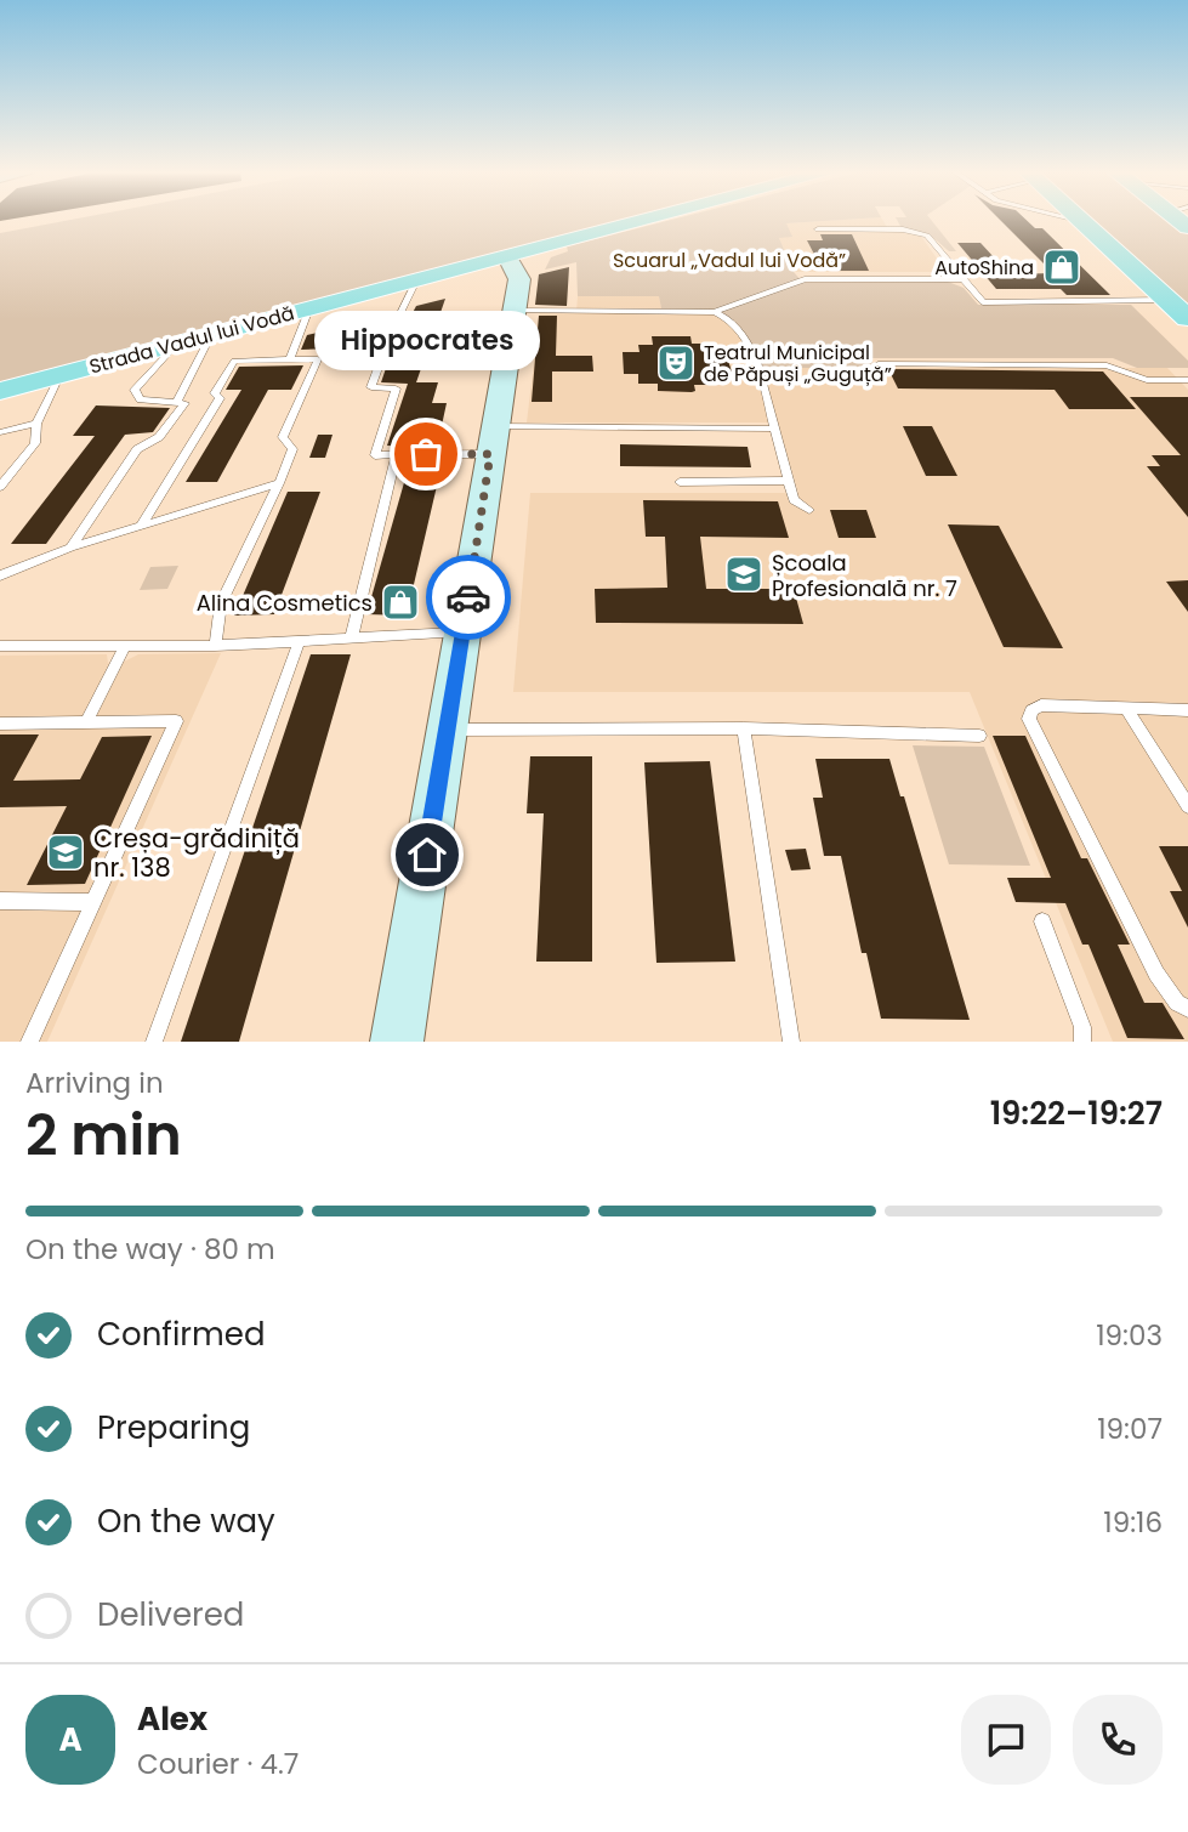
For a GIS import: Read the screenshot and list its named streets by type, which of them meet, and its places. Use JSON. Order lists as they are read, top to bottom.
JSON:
{
  "streets": {
    "main road": ["Strada Vadul lui Vodă"]
  },
  "parks": ["Scuarul „Vadul lui Vodă”"],
  "places": {
    "shop": ["AutoShina", "Alina Cosmetics"],
    "theatre": ["Teatrul Municipal de Păpuși „Guguță”"],
    "other": ["Hippocrates"],
    "school or university": ["Școala Profesională nr. 7", "Creșa-grădiniță nr. 138"]
  },
  "page": {
    "bubble": "Hippocrates",
    "heading": ["2 min", "Arriving in", "19:22–19:27"],
    "panel": ["Alex", "Courier · 4.7"],
    "bar": "On the way · 80 m",
    "list": [
      ["Confirmed", "19:03"],
      ["Preparing", "19:07"],
      ["On the way", "19:16"],
      "Delivered"
    ],
    "round": "A"
  }
}
